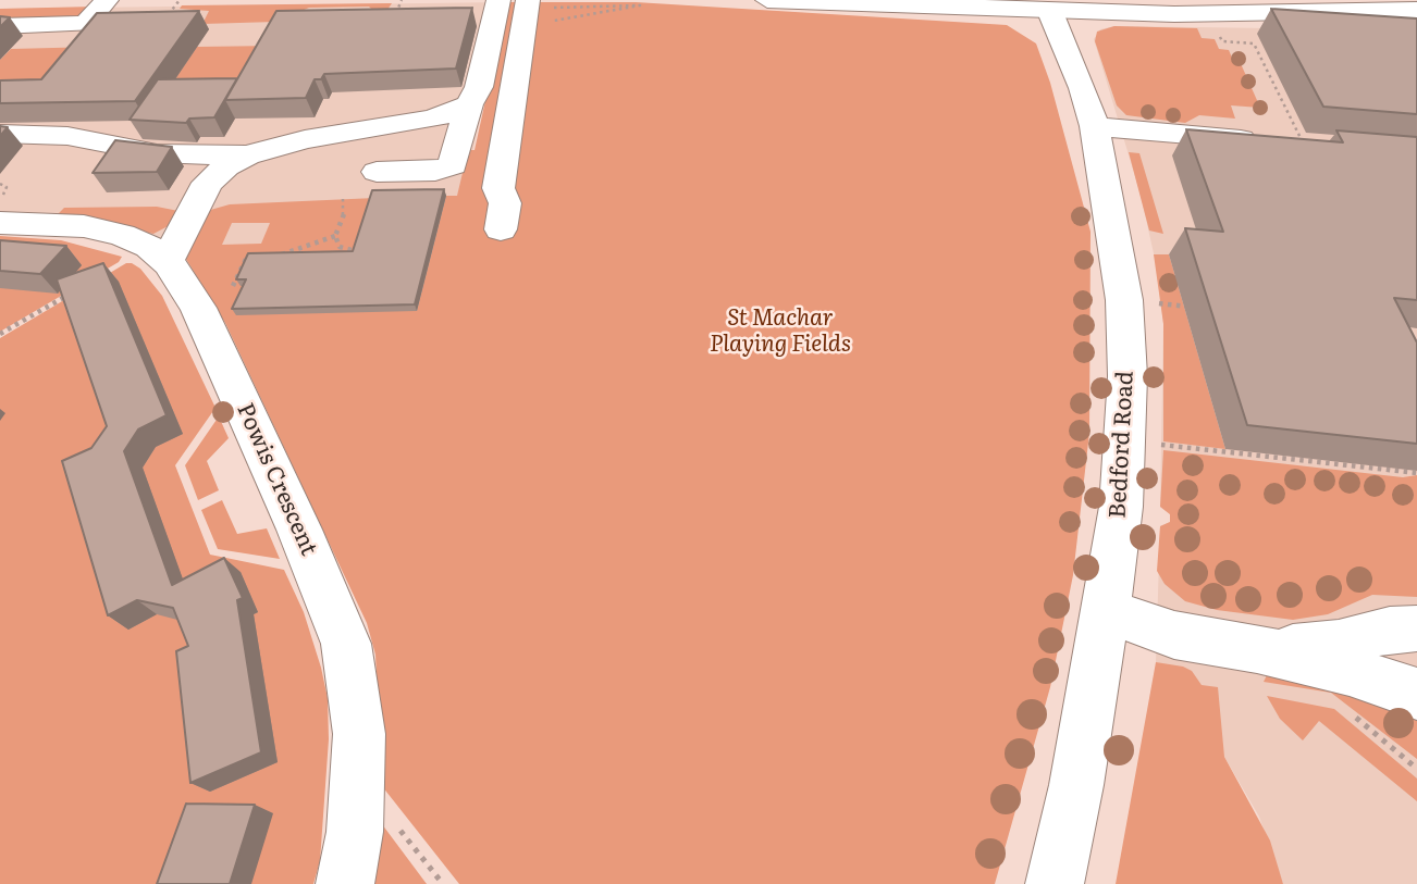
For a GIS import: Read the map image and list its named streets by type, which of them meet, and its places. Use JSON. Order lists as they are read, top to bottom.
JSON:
{
  "streets": {
    "street": ["Bedford Road", "Powis Crescent"]
  },
  "parks": ["St Machar Playing Fields"]
}
